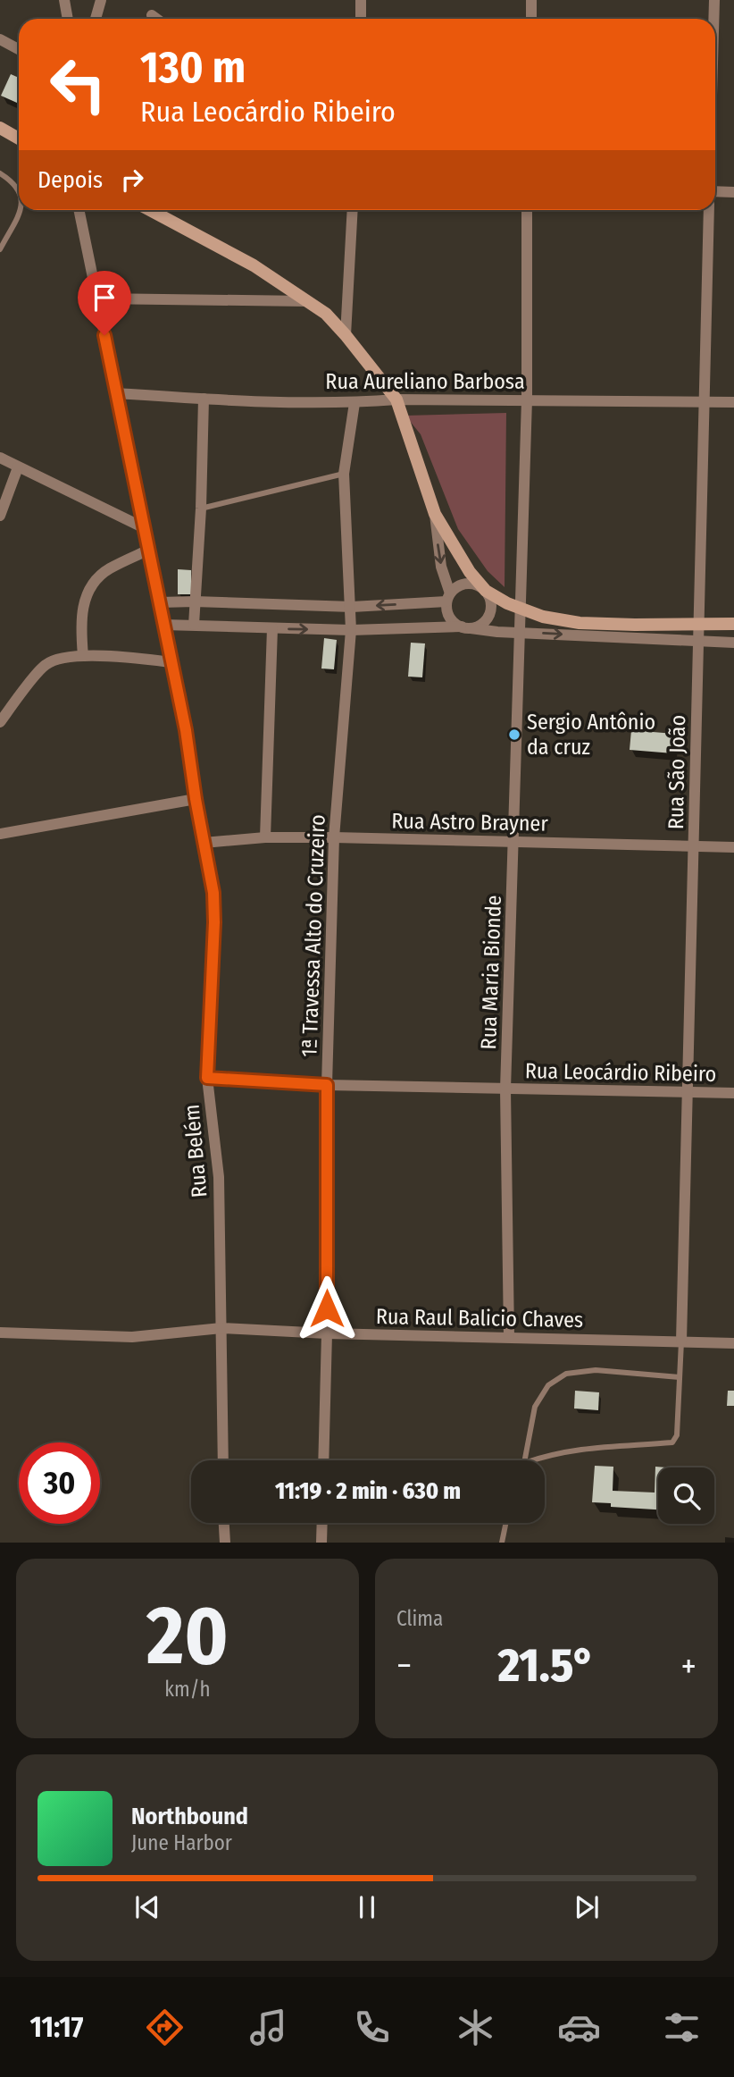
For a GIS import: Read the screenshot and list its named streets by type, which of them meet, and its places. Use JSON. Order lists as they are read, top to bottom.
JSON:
{
  "streets": {
    "street": [
      "Rua Aureliano Barbosa",
      "Rua São João",
      "Rua Astro Brayner",
      "1ª Travessa Alto do Cruzeiro",
      "Rua Maria Bionde",
      "Rua Leocárdio Ribeiro",
      "Rua Belém",
      "Rua Raul Balicio Chaves"
    ]
  },
  "crossings": [
    ["Rua Aureliano Barbosa", "Rua São João"],
    ["Rua Aureliano Barbosa", "1ª Travessa Alto do Cruzeiro"],
    ["Rua Aureliano Barbosa", "Rua Maria Bionde"],
    ["Rua Aureliano Barbosa", "Rua Belém"],
    ["Rua São João", "Rua Astro Brayner"],
    ["Rua São João", "Rua Leocárdio Ribeiro"],
    ["Rua São João", "Rua Raul Balicio Chaves"],
    ["Rua Astro Brayner", "1ª Travessa Alto do Cruzeiro"],
    ["Rua Astro Brayner", "Rua Maria Bionde"],
    ["Rua Astro Brayner", "Rua Belém"],
    ["1ª Travessa Alto do Cruzeiro", "Rua Leocárdio Ribeiro"],
    ["1ª Travessa Alto do Cruzeiro", "Rua Raul Balicio Chaves"],
    ["Rua Maria Bionde", "Rua Leocárdio Ribeiro"],
    ["Rua Maria Bionde", "Rua Raul Balicio Chaves"],
    ["Rua Leocárdio Ribeiro", "Rua Belém"],
    ["Rua Belém", "Rua Raul Balicio Chaves"]
  ],
  "places": ["Sergio Antônio da cruz"],
  "page": {
    "turn": ["130 m", "Rua Leocárdio Ribeiro"],
    "then": "Depois",
    "limit": "30",
    "trip": "11:19 · 2 min · 630 m",
    "tile": [
      ["20", "km/h"],
      "Clima"
    ],
    "heat": ["−", "21.5°", "+"],
    "song": ["Northbound", "June Harbor"],
    "tabs": "11:17"
  }
}
